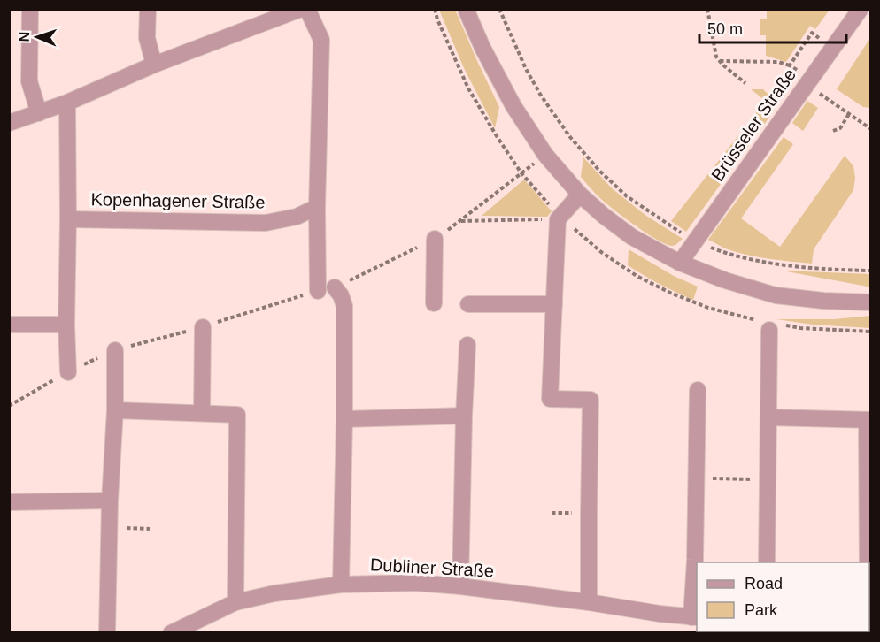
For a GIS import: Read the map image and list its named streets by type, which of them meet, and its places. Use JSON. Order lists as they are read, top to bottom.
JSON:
{
  "streets": {
    "street": ["Brüsseler Straße", "Kopenhagener Straße", "Dubliner Straße"]
  },
  "legend": ["Road", "Park"],
  "scale_bar": "50 m",
  "north": "left"
}
